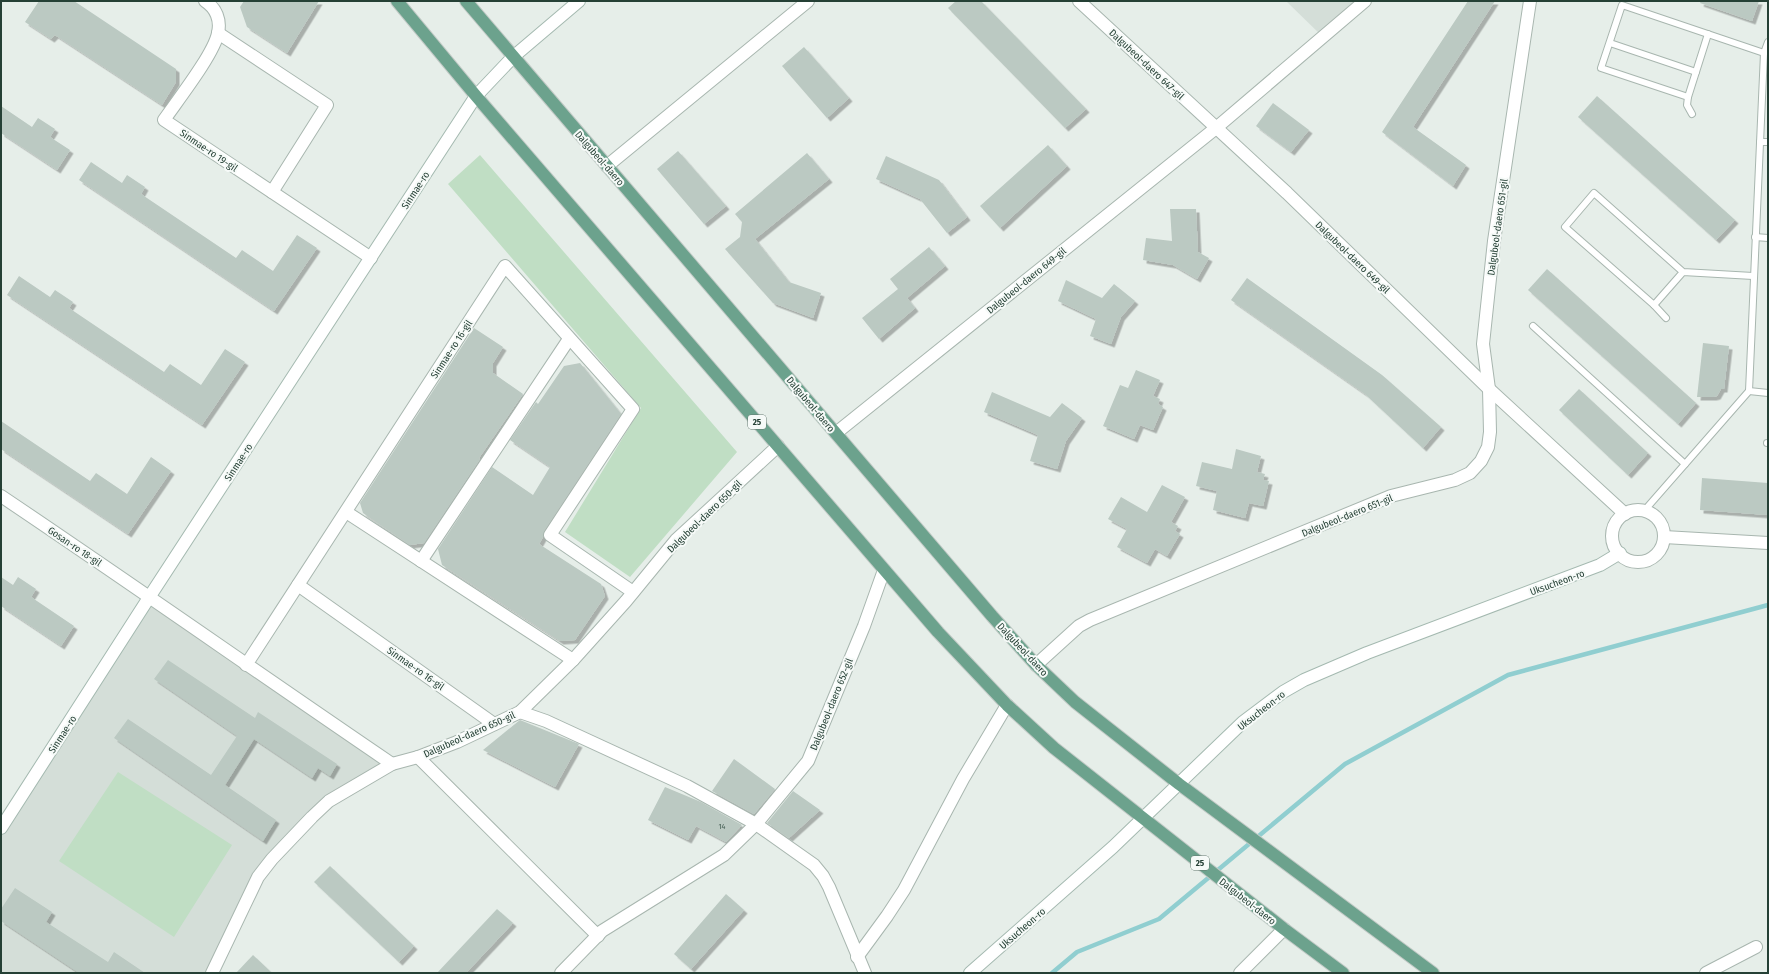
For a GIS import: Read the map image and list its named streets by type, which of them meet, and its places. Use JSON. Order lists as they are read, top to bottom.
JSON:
{
  "streets": {
    "main road": ["Dalgubeol-daero", "25"],
    "street": [
      "Dalgubeol-daero 647-gil",
      "Sinmae-ro 19-gil",
      "Sinmae-ro",
      "Dalgubeol-daero 651-gil",
      "Dalgubeol-daero 649-gil",
      "Sinmae-ro 16-gil",
      "Dalgubeol-daero 650-gil",
      "Gosan-ro 18-gil",
      "Uksucheon-ro",
      "Dalgubeol-daero 652-gil"
    ]
  },
  "crossings": [
    ["Dalgubeol-daero 647-gil", "Dalgubeol-daero 649-gil"],
    ["Sinmae-ro 19-gil", "Sinmae-ro"],
    ["Dalgubeol-daero", "Sinmae-ro"],
    ["Dalgubeol-daero", "Dalgubeol-daero 651-gil"],
    ["Dalgubeol-daero", "Dalgubeol-daero 649-gil"],
    ["Dalgubeol-daero", "Dalgubeol-daero 650-gil"],
    ["Dalgubeol-daero", "Uksucheon-ro"],
    ["Dalgubeol-daero", "Dalgubeol-daero 652-gil"],
    ["Sinmae-ro", "Gosan-ro 18-gil"],
    ["Dalgubeol-daero 651-gil", "Dalgubeol-daero 649-gil"],
    ["Sinmae-ro 16-gil", "Dalgubeol-daero 650-gil"],
    ["Dalgubeol-daero 650-gil", "Dalgubeol-daero 652-gil"]
  ],
  "house_numbers": ["14"]
}
